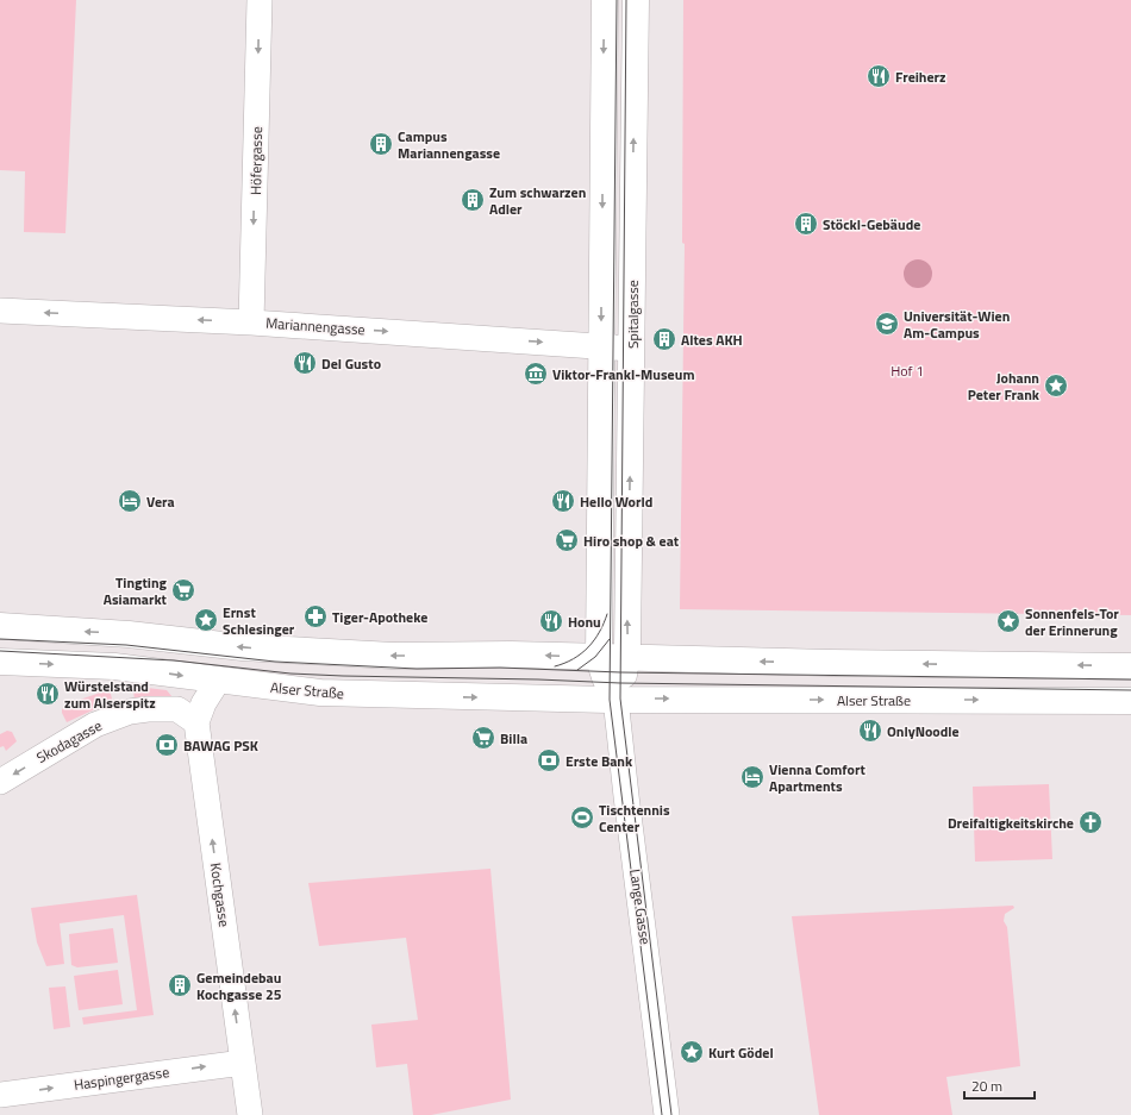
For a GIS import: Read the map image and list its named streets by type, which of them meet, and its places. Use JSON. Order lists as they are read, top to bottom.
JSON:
{
  "streets": {
    "main road": ["Spitalgasse", "Alser Straße"],
    "street": [
      "Höfergasse",
      "Mariannengasse",
      "Skodagasse",
      "Kochgasse",
      "Lange Gasse",
      "Haspingergasse"
    ]
  },
  "crossings": [
    ["Höfergasse", "Mariannengasse"],
    ["Spitalgasse", "Mariannengasse"],
    ["Alser Straße", "Kochgasse"],
    ["Alser Straße", "Lange Gasse"],
    ["Skodagasse", "Kochgasse"],
    ["Kochgasse", "Haspingergasse"]
  ],
  "one_way": [
    "Höfergasse",
    "Skodagasse",
    "Kochgasse",
    "Haspingergasse"
  ],
  "parks": ["Hof 1"],
  "places": {
    "restaurant": [
      "Freiherz",
      "Del Gusto",
      "Hello World",
      "Honu",
      "Würstelstand zum Alserspitz",
      "OnlyNoodle"
    ],
    "building": [
      "Campus Mariannengasse",
      "Zum schwarzen Adler",
      "Stöckl-Gebäude",
      "Altes AKH",
      "Gemeindebau Kochgasse 25"
    ],
    "school or university": ["Universität-Wien Am-Campus"],
    "museum": ["Viktor-Frankl-Museum"],
    "place": [
      "Johann Peter Frank",
      "Ernst Schlesinger",
      "Sonnenfels-Tor der Erinnerung",
      "Kurt Gödel"
    ],
    "hotel": ["Vera", "Vienna Comfort Apartments"],
    "supermarket": ["Hiro shop & eat", "Tingting Asiamarkt", "Billa"],
    "pharmacy": ["Tiger-Apotheke"],
    "bank": ["BAWAG PSK", "Erste Bank"],
    "sports": ["Tischtennis Center"],
    "church": ["Dreifaltigkeitskirche"]
  },
  "scale_bar": "20 m"
}
